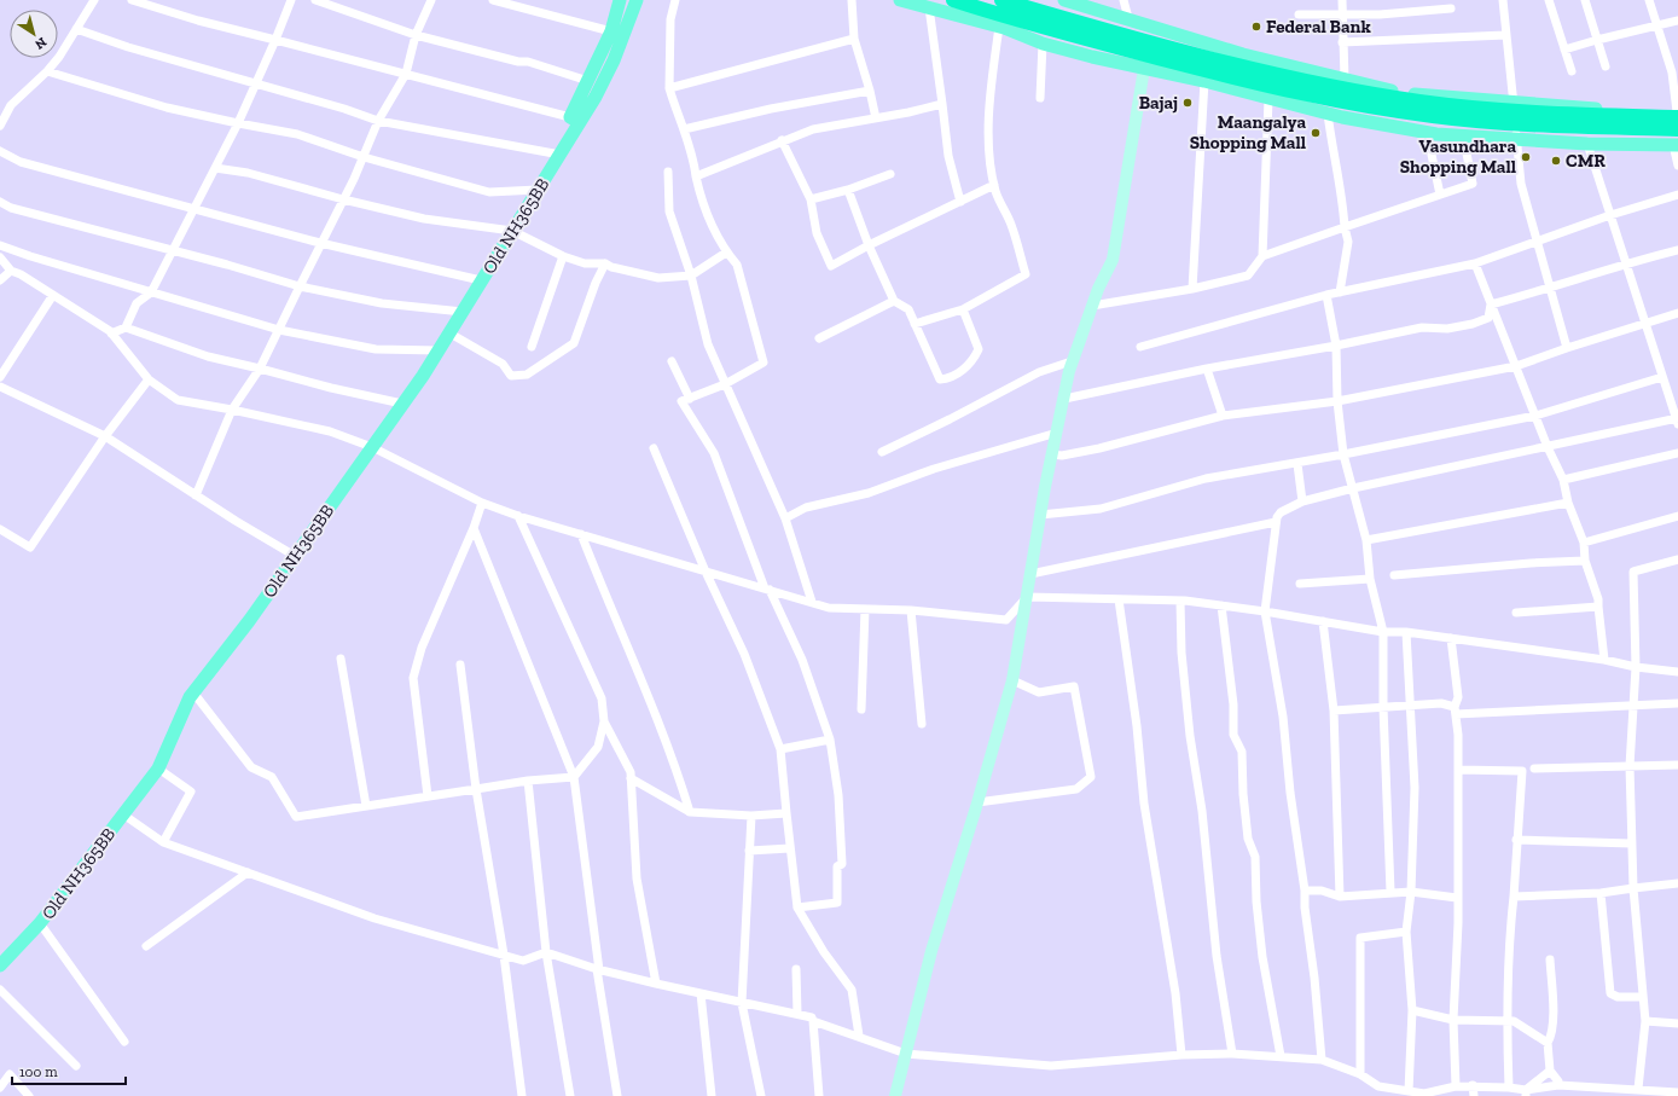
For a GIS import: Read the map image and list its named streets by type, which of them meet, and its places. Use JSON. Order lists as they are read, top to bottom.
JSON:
{
  "streets": {
    "main road": ["Old NH365BB"]
  },
  "places": [
    "Federal Bank",
    "Bajaj",
    "Maangalya Shopping Mall",
    "Vasundhara Shopping Mall",
    "CMR"
  ],
  "scale_bar": "100 m",
  "north": "bottom right"
}
